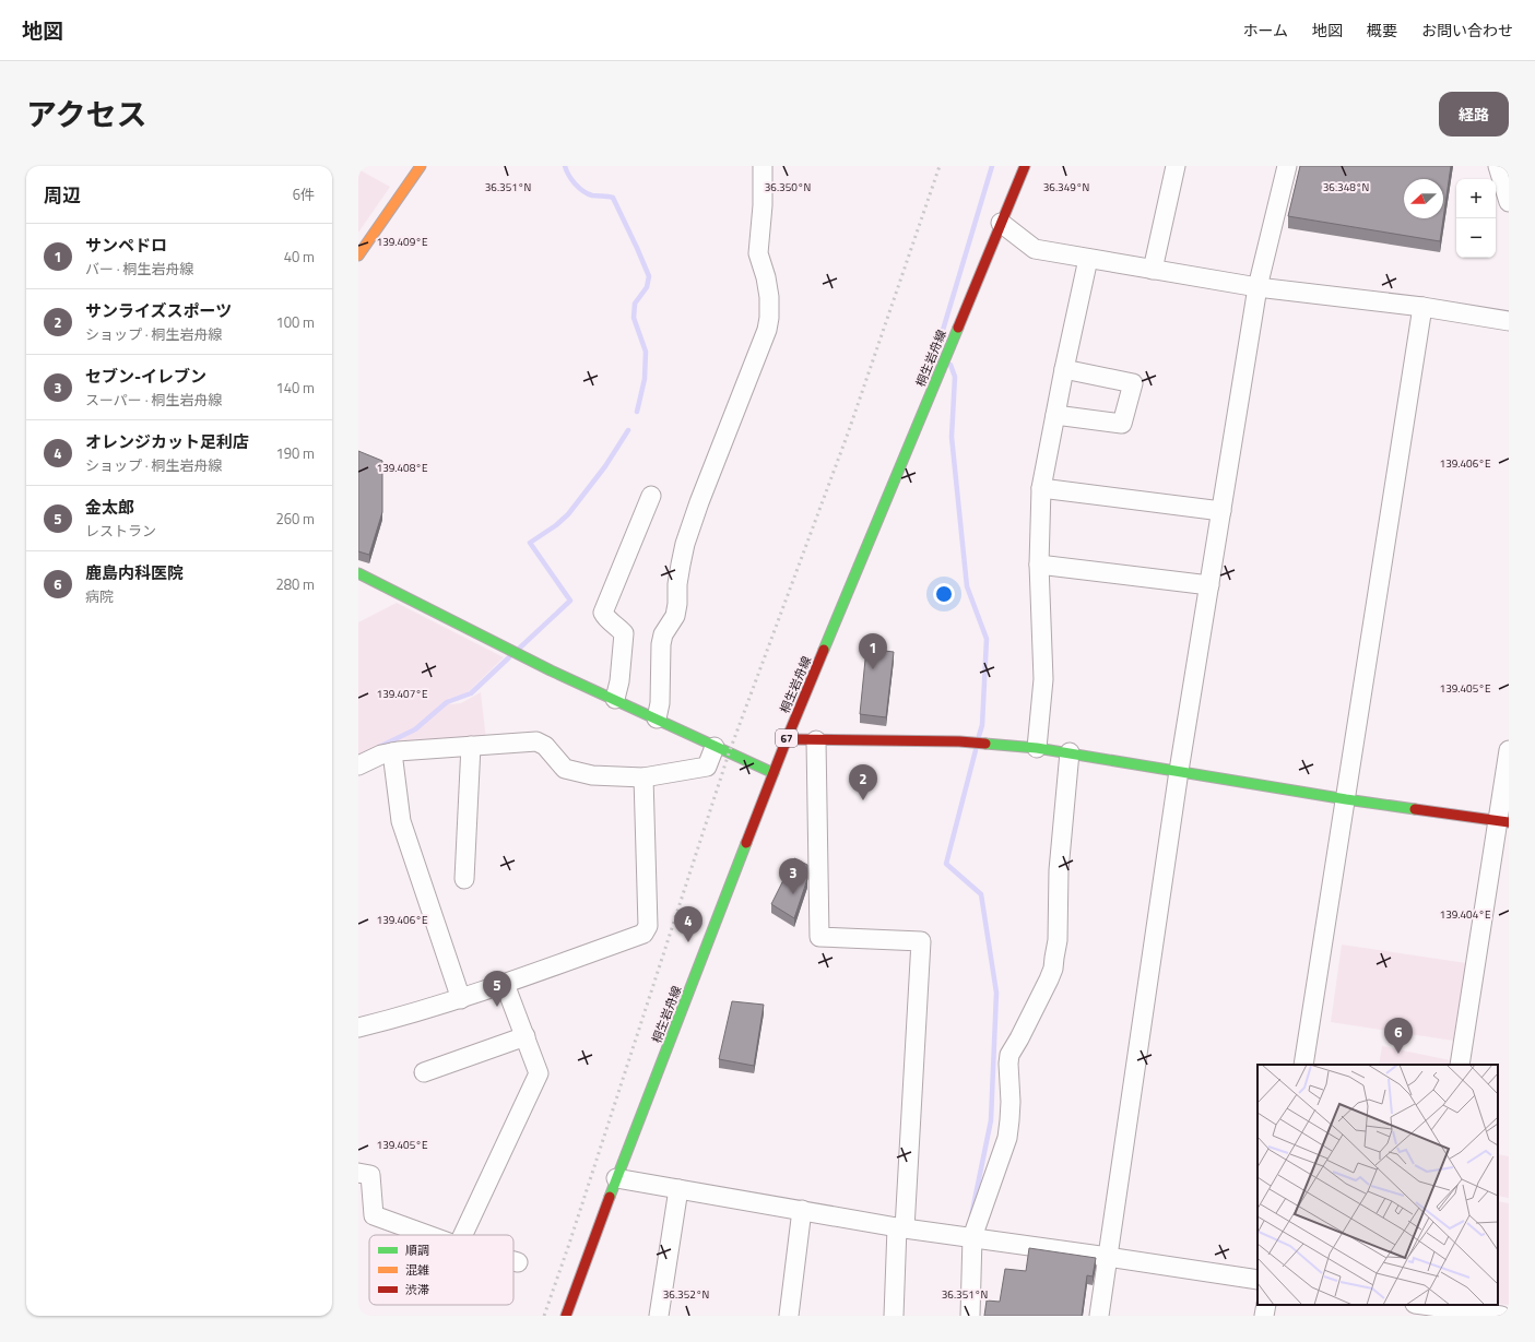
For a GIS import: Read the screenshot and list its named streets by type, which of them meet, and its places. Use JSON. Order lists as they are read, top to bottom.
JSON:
{
  "streets": {
    "street": ["桐生岩舟線", "67"]
  },
  "legend": ["順調", "混雑", "渋滞"],
  "north": "left",
  "page": {
    "header": "地図",
    "nav": [
      "ホーム",
      "地図",
      "概要",
      "お問い合わせ"
    ],
    "title": "アクセス",
    "buttons": "経路",
    "heading": ["周辺", "6件"],
    "map_buttons": ["+", "−"],
    "list": [
      {
        "mark": "1",
        "name": "サンペドロ",
        "note": "バー · 桐生岩舟線",
        "value": "40 m"
      },
      {
        "mark": "2",
        "name": "サンライズスポーツ",
        "note": "ショップ · 桐生岩舟線",
        "value": "100 m"
      },
      {
        "mark": "3",
        "name": "セブン-イレブン",
        "note": "スーパー · 桐生岩舟線",
        "value": "140 m"
      },
      {
        "mark": "4",
        "name": "オレンジカット足利店",
        "note": "ショップ · 桐生岩舟線",
        "value": "190 m"
      },
      {
        "mark": "5",
        "name": "金太郎",
        "note": "レストラン",
        "value": "260 m"
      },
      {
        "mark": "6",
        "name": "鹿島内科医院",
        "note": "病院",
        "value": "280 m"
      }
    ],
    "pins": [
      "1",
      "2",
      "3",
      "4",
      "5",
      "6"
    ]
  },
  "coordinates": [
    "36.349°N",
    "36.348°N",
    "36.351°N",
    "36.350°N",
    "139.409°E",
    "139.406°E",
    "139.408°E",
    "139.405°E",
    "139.407°E",
    "139.404°E",
    "36.352°N"
  ]
}
